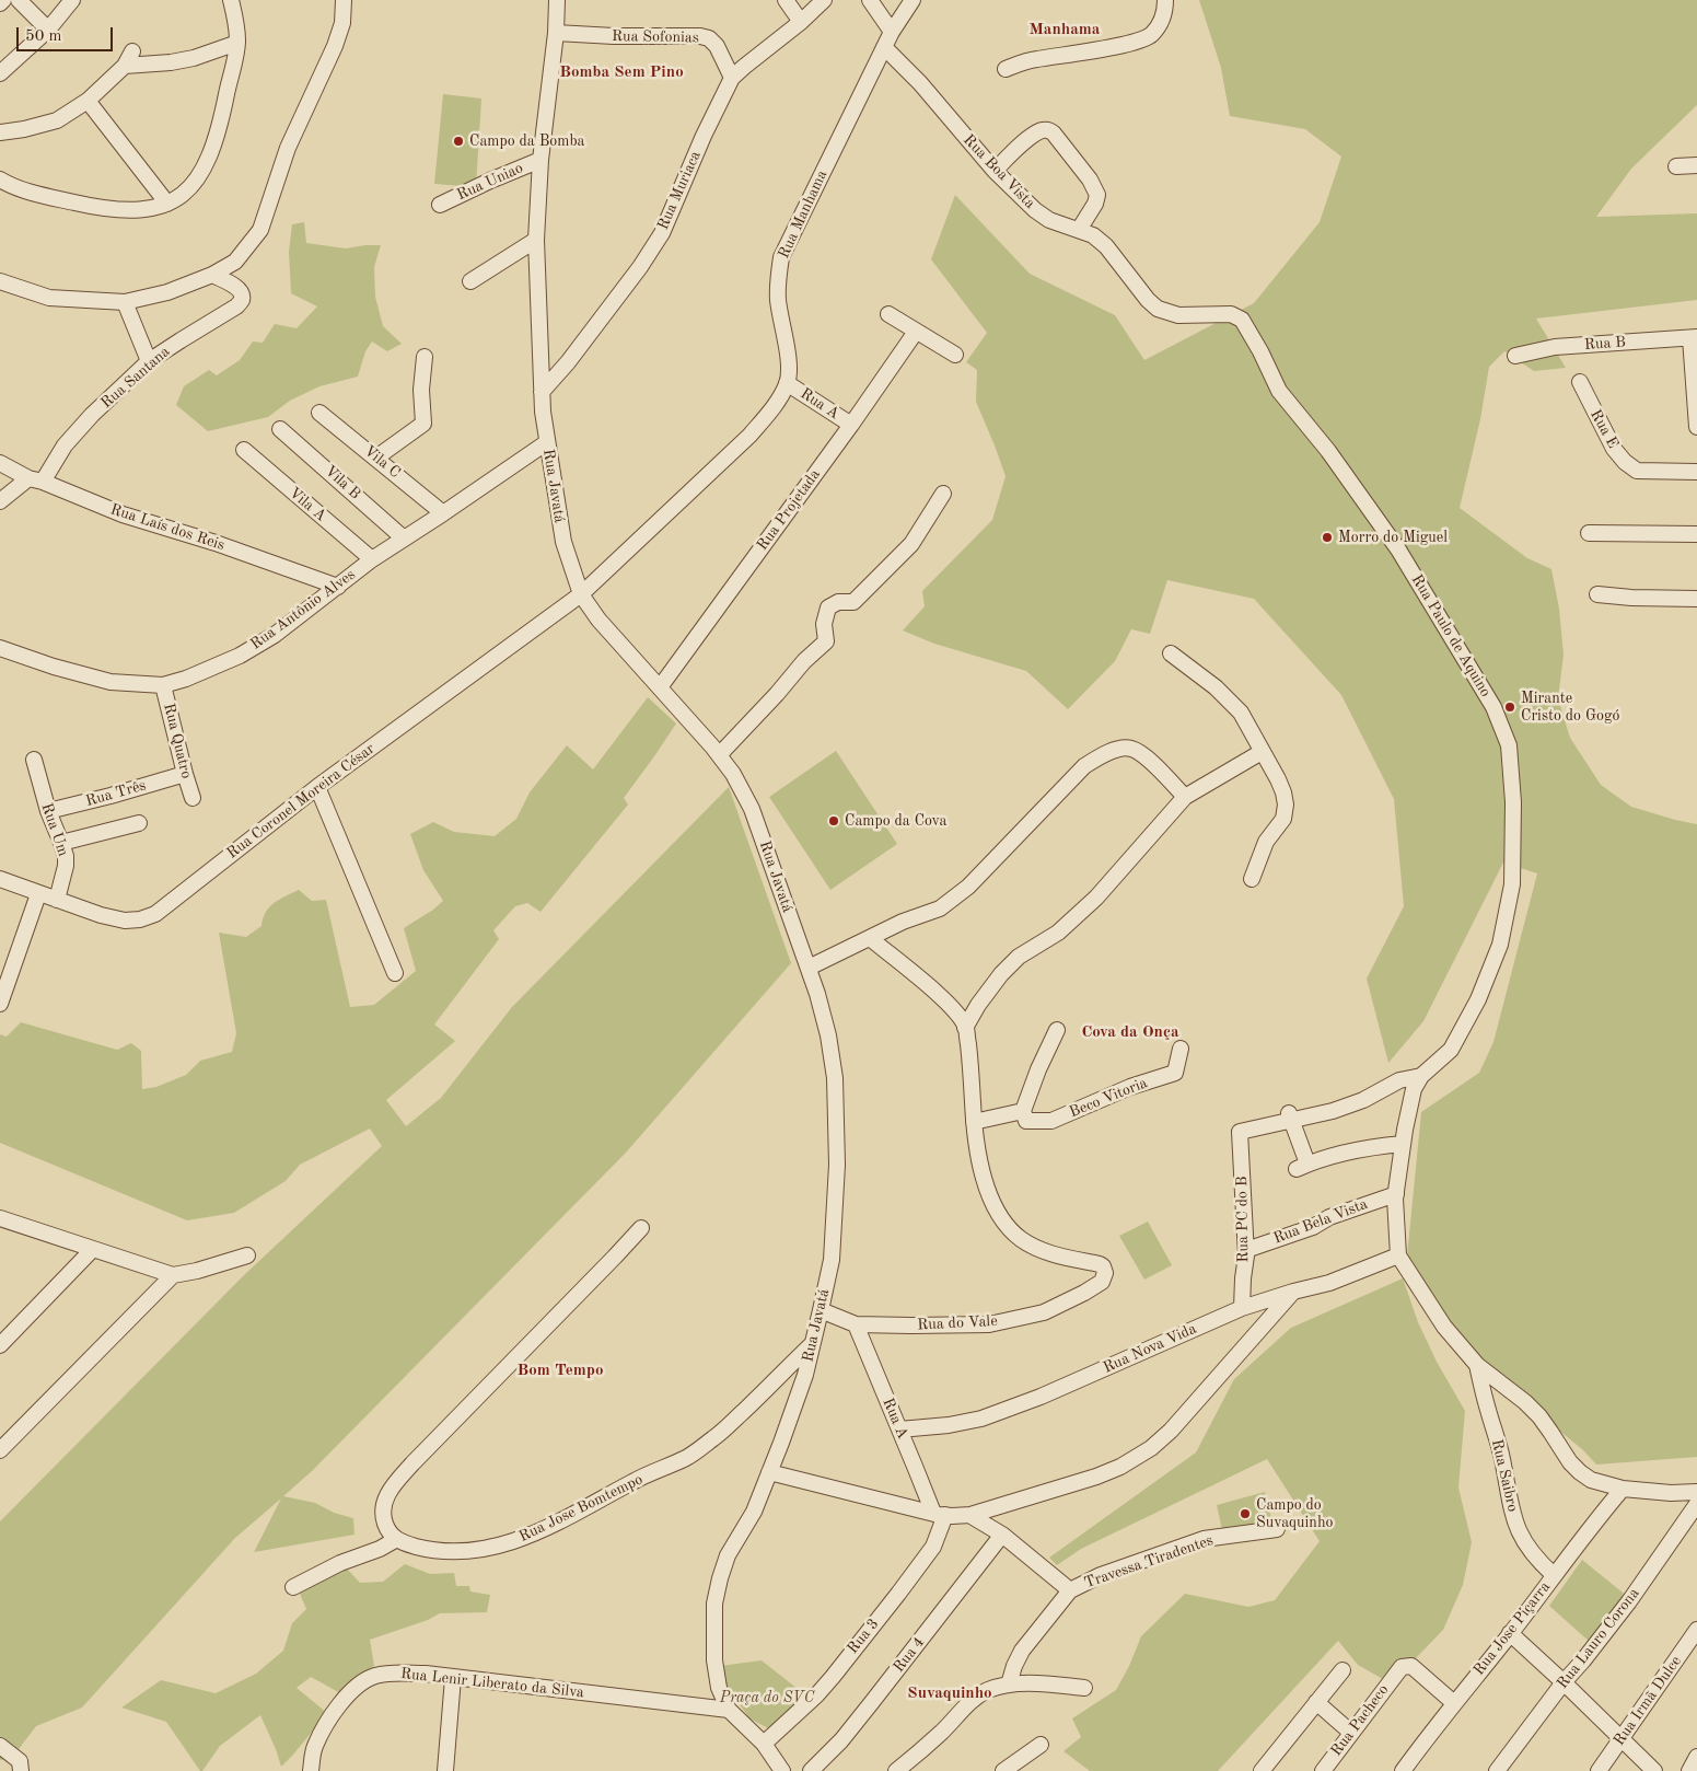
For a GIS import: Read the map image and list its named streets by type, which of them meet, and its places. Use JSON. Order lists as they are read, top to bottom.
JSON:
{
  "streets": {
    "street": [
      "Rua Sofonias",
      "Rua Boa Vista",
      "Rua Uniao",
      "Rua Muriaca",
      "Rua Manhama",
      "Rua B",
      "Rua Santana",
      "Rua A",
      "Rua E",
      "Vila C",
      "Vila B",
      "Rua Javatá",
      "Vila A",
      "Rua Projetada",
      "Rua Laís dos Reis",
      "Rua Antônio Alves",
      "Rua Paulo de Aquino",
      "Rua Quatro",
      "Rua Três",
      "Rua Coronel Moreira César",
      "Rua Um",
      "Beco Vitoria",
      "Rua PC do B",
      "Rua Bela Vista",
      "Rua do Vale",
      "Rua Nova Vida",
      "Rua Saibro",
      "Rua Jose Bomtempo",
      "Travessa Tiradentes",
      "Rua Jose Piçarra",
      "Rua 3",
      "Rua Lauro Corona",
      "Rua 4",
      "Rua Lenir Liberato da Silva",
      "Rua Irmã Dulce",
      "Rua Pacheco"
    ]
  },
  "crossings": [
    ["Rua Sofonias", "Rua Muriaca"],
    ["Rua Sofonias", "Rua Javatá"],
    ["Rua Boa Vista", "Rua Manhama"],
    ["Rua Boa Vista", "Rua Paulo de Aquino"],
    ["Rua Uniao", "Rua Javatá"],
    ["Rua Muriaca", "Rua Javatá"],
    ["Rua Manhama", "Rua A"],
    ["Rua Santana", "Rua Laís dos Reis"],
    ["Rua A", "Rua Projetada"],
    ["Rua A", "Rua do Vale"],
    ["Rua A", "Rua Nova Vida"],
    ["Rua A", "Rua 3"],
    ["Vila C", "Rua Antônio Alves"],
    ["Vila B", "Rua Antônio Alves"],
    ["Rua Javatá", "Rua Projetada"],
    ["Rua Javatá", "Rua Antônio Alves"],
    ["Rua Javatá", "Rua Coronel Moreira César"],
    ["Rua Javatá", "Rua do Vale"],
    ["Rua Javatá", "Rua Jose Bomtempo"],
    ["Rua Javatá", "Rua 3"],
    ["Rua Javatá", "Rua Lenir Liberato da Silva"],
    ["Vila A", "Rua Antônio Alves"],
    ["Rua Laís dos Reis", "Rua Antônio Alves"],
    ["Rua Antônio Alves", "Rua Quatro"],
    ["Rua Paulo de Aquino", "Rua Bela Vista"],
    ["Rua Paulo de Aquino", "Rua Nova Vida"],
    ["Rua Quatro", "Rua Três"],
    ["Rua Três", "Rua Um"],
    ["Rua Coronel Moreira César", "Rua Um"],
    ["Rua PC do B", "Rua Bela Vista"],
    ["Rua PC do B", "Rua Nova Vida"],
    ["Rua Saibro", "Rua Jose Piçarra"],
    ["Rua Jose Piçarra", "Rua Pacheco"]
  ],
  "districts": [
    "Manhama",
    "Bomba Sem Pino",
    "Cova da Onça",
    "Bom Tempo",
    "Suvaquinho"
  ],
  "parks": ["Praça do SVC"],
  "places": [
    "Campo da Bomba",
    "Morro do Miguel",
    "Mirante Cristo do Gogó",
    "Campo da Cova",
    "Campo do Suvaquinho"
  ],
  "scale_bar": "50 m"
}
